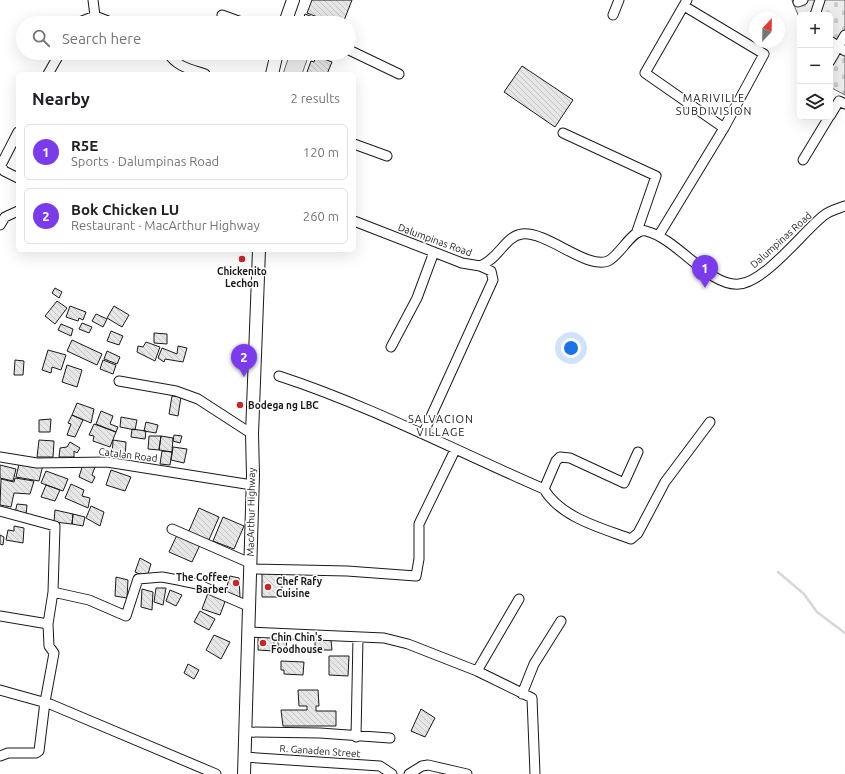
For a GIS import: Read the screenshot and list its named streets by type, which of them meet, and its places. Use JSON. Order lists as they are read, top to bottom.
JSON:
{
  "streets": {
    "main road": ["MacArthur Highway"],
    "street": ["Dalumpinas Road", "Catalan Road", "R. Ganaden Street"]
  },
  "crossings": [
    ["Catalan Road", "MacArthur Highway"],
    ["MacArthur Highway", "R. Ganaden Street"]
  ],
  "districts": ["MARIVILLE SUBDIVISION", "SALVACION VILLAGE"],
  "places": [
    "Chickenito Lechon",
    "Bodega ng LBC",
    "The Coffee Barber",
    "Chef Rafy Cuisine",
    "Chin Chin's Foodhouse"
  ],
  "north": "top",
  "page": {
    "map_buttons": ["+", "−"],
    "search": "Search here",
    "heading": ["Nearby", "2 results"],
    "list": [
      {
        "mark": "1",
        "name": "R5E",
        "note": "Sports · Dalumpinas Road",
        "value": "120 m"
      },
      {
        "mark": "2",
        "name": "Bok Chicken LU",
        "note": "Restaurant · MacArthur Highway",
        "value": "260 m"
      }
    ],
    "pins": ["1", "2"]
  }
}
